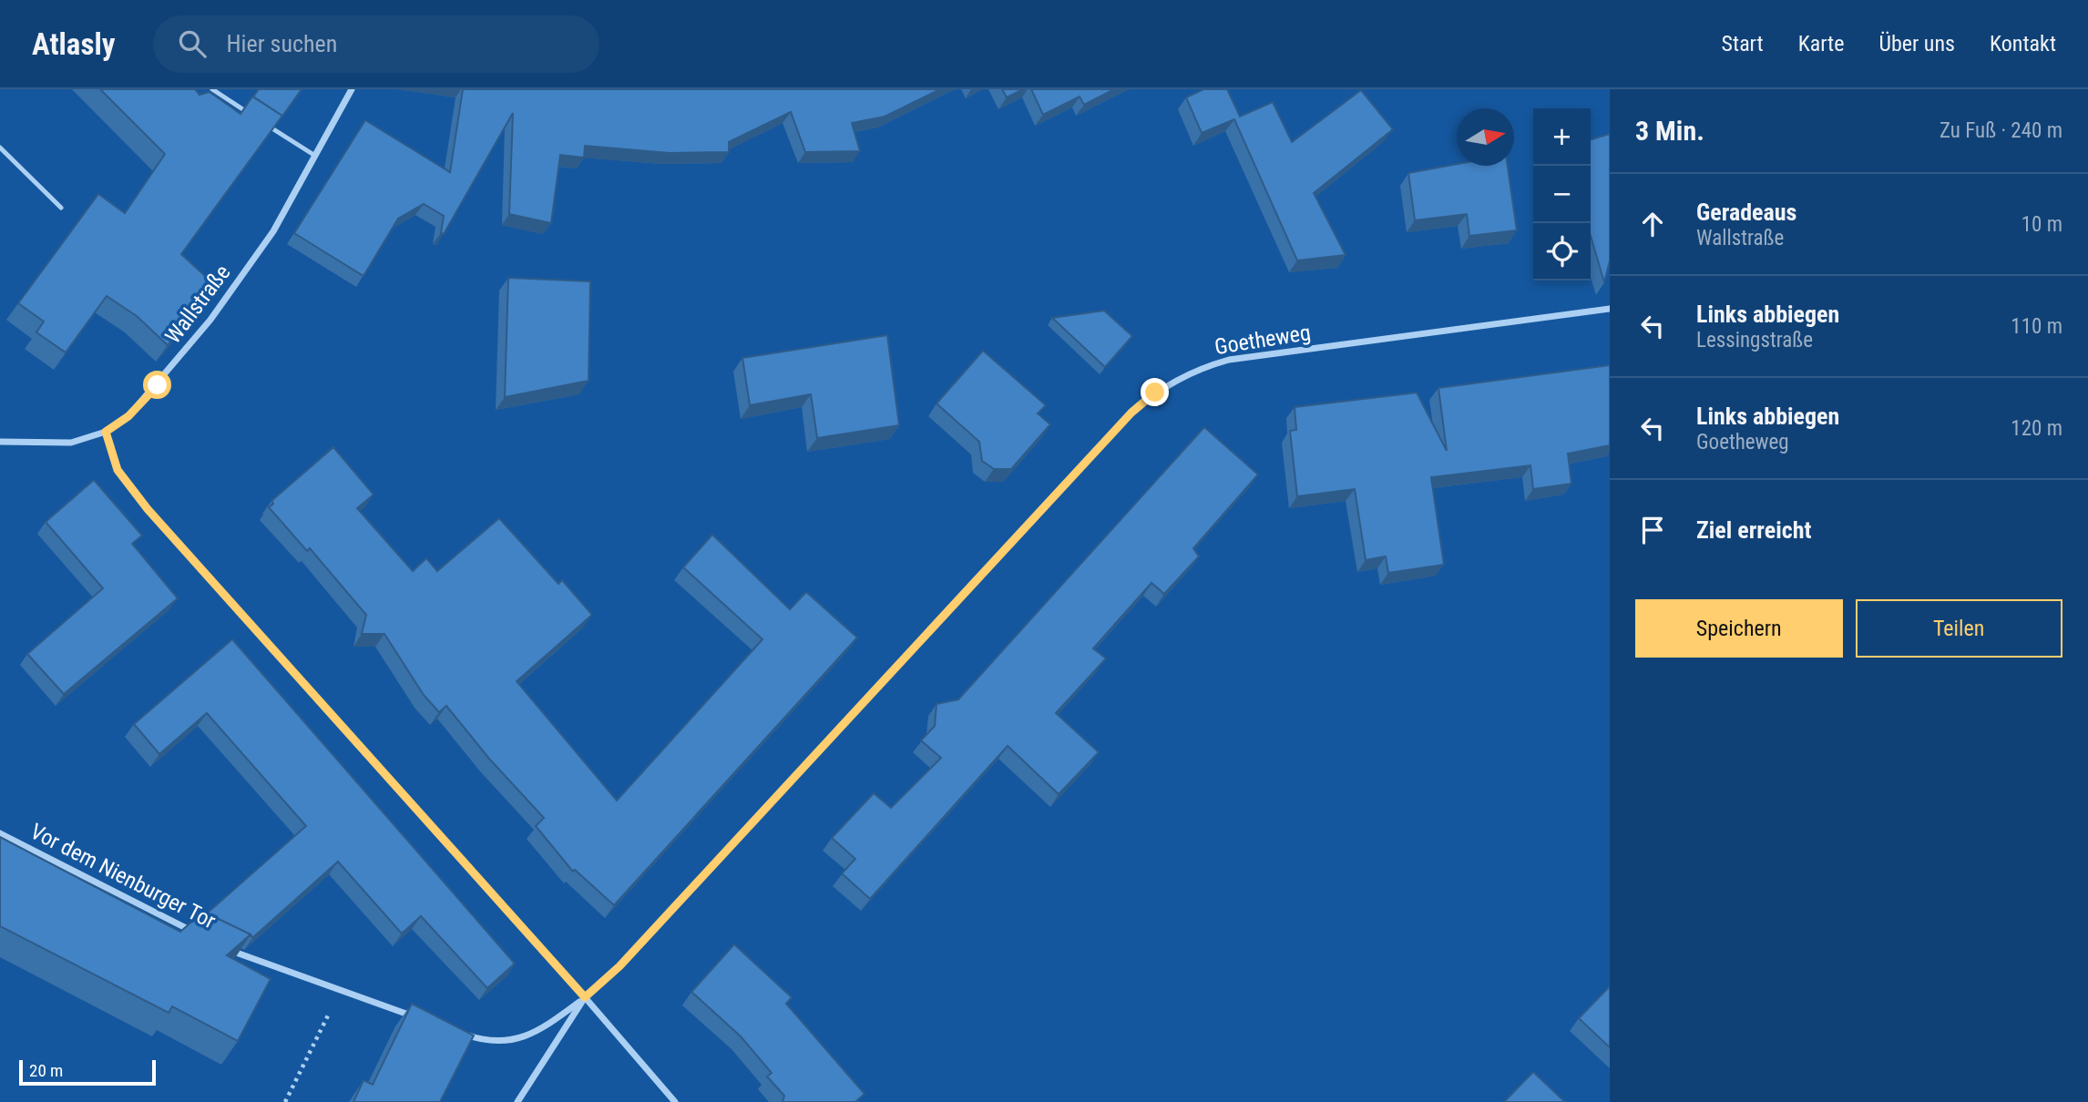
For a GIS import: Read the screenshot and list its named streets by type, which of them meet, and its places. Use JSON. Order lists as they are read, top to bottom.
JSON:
{
  "streets": {
    "street": ["Wallstraße", "Goetheweg", "Vor dem Nienburger Tor"]
  },
  "scale_bar": "20 m",
  "north": "right",
  "page": {
    "header": "Atlasly",
    "search": "Hier suchen",
    "nav": [
      "Start",
      "Karte",
      "Über uns",
      "Kontakt"
    ],
    "heading": ["3 Min.", "Zu Fuß · 240 m"],
    "map_buttons": ["+", "−"],
    "list": [
      ["Geradeaus", "Wallstraße", "10 m"],
      ["Links abbiegen", "Lessingstraße", "110 m"],
      ["Links abbiegen", "Goetheweg", "120 m"],
      "Ziel erreicht"
    ],
    "buttons": ["Speichern", "Teilen"],
    "scale": "20 m"
  }
}
